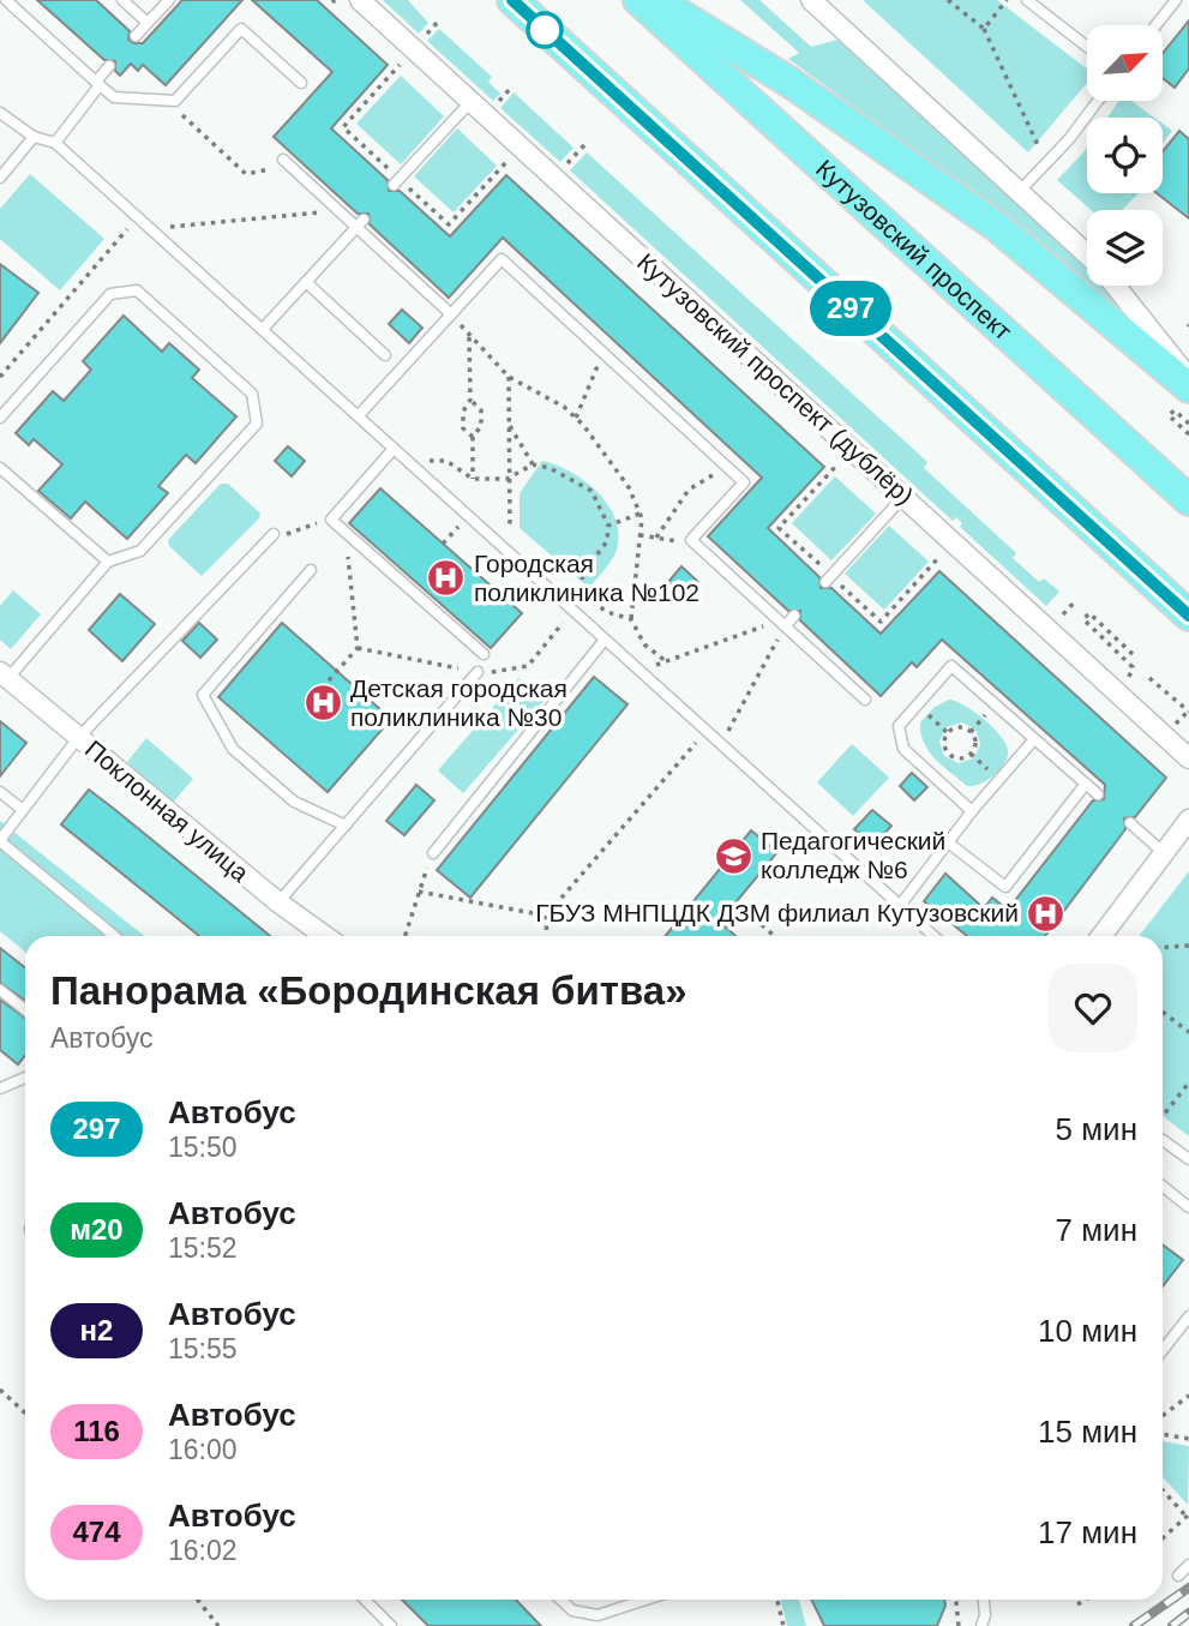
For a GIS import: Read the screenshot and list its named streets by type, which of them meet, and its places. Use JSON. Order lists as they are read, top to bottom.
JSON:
{
  "streets": {
    "main road": ["Кутузовский проспект"],
    "street": ["Кутузовский проспект (дублёр)", "Поклонная улица"]
  },
  "places": {
    "hospital": ["Городская поликлиника №102", "Детская городская поликлиника №30", "ГБУЗ МНПЦДК ДЗМ филиал Кутузовский"],
    "school or university": ["Педагогический колледж №6"]
  },
  "lines": ["bus line 297"],
  "north": "top right",
  "page": {
    "on_map": "297",
    "heading": ["Панорама «Бородинская битва»", "Автобус"],
    "list": [
      {
        "mark": "297",
        "name": "Автобус",
        "note": "15:50",
        "value": "5 мин"
      },
      {
        "mark": "м20",
        "name": "Автобус",
        "note": "15:52",
        "value": "7 мин"
      },
      {
        "mark": "н2",
        "name": "Автобус",
        "note": "15:55",
        "value": "10 мин"
      },
      {
        "mark": "116",
        "name": "Автобус",
        "note": "16:00",
        "value": "15 мин"
      },
      {
        "mark": "474",
        "name": "Автобус",
        "note": "16:02",
        "value": "17 мин"
      }
    ]
  }
}
